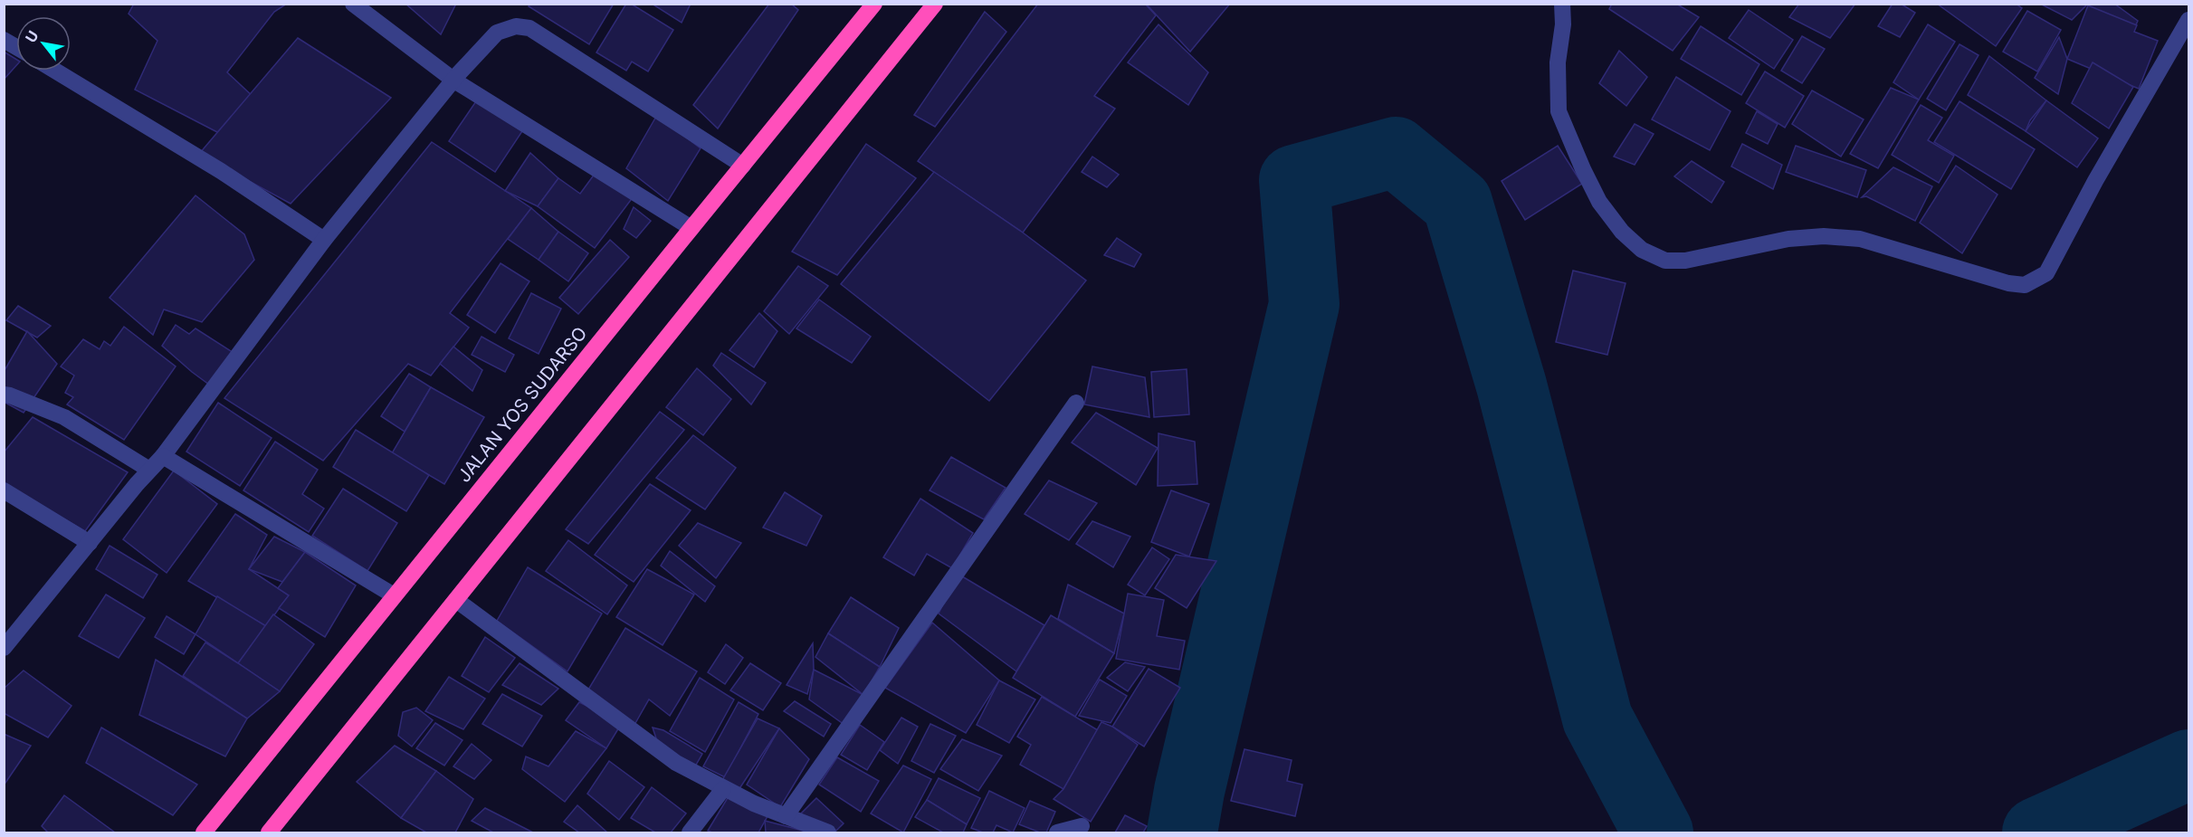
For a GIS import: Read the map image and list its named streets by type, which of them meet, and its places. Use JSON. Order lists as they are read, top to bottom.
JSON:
{
  "streets": {
    "highway": ["JALAN YOS SUDARSO"]
  },
  "north": "top left"
}
